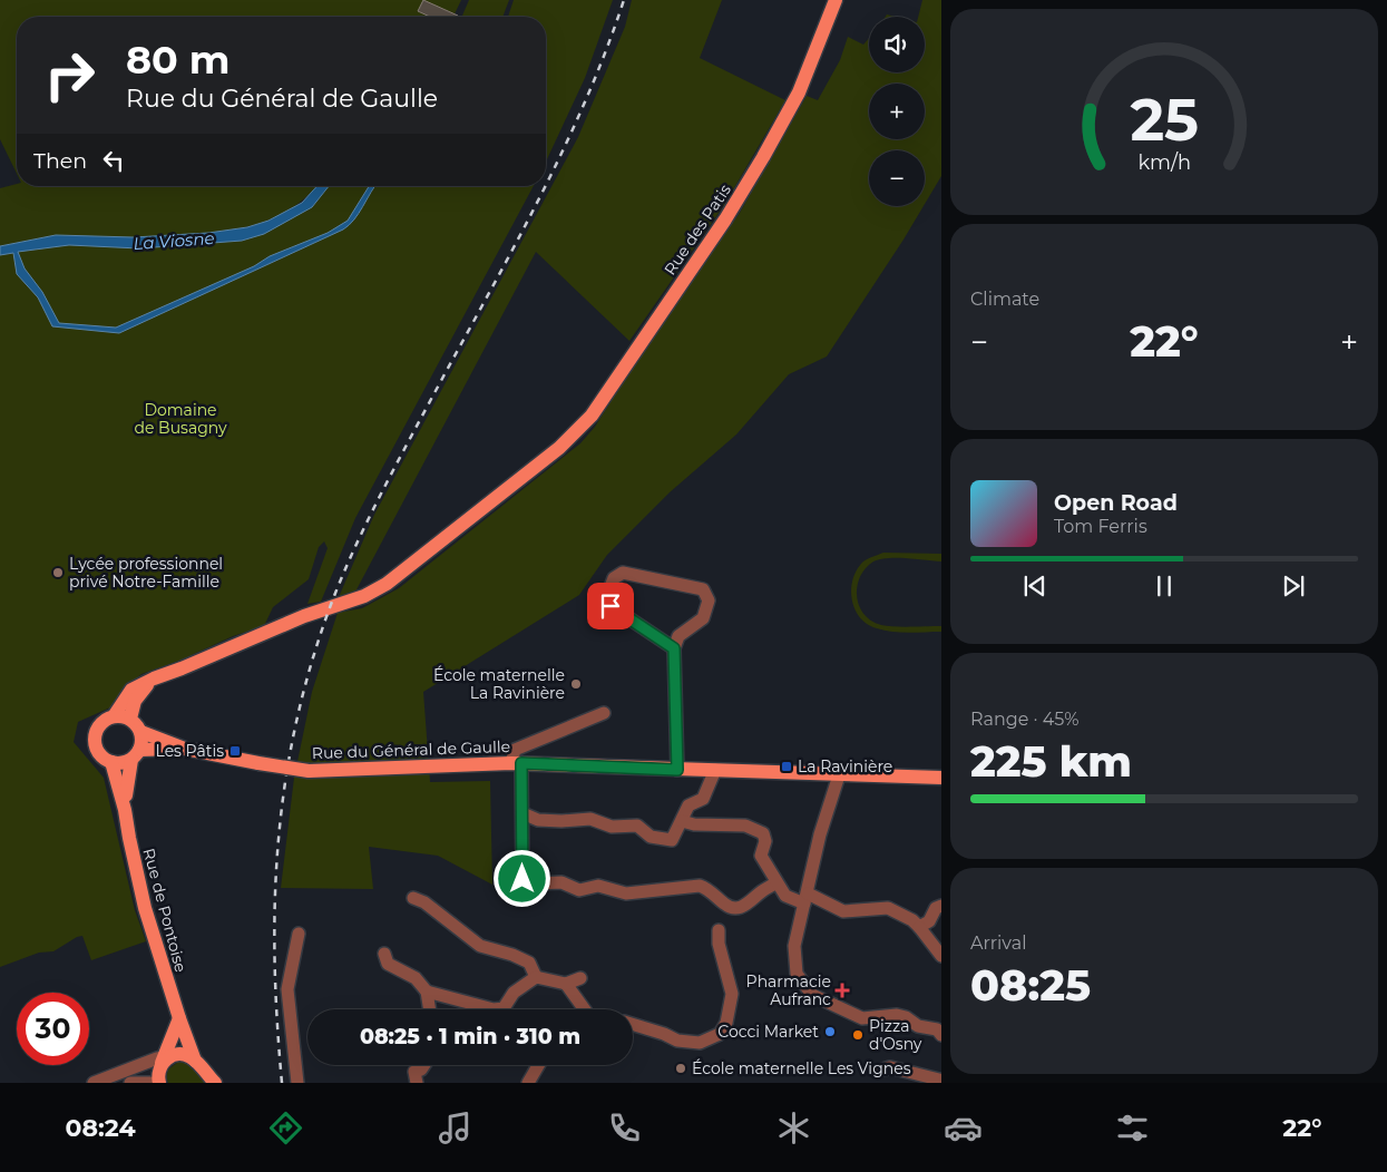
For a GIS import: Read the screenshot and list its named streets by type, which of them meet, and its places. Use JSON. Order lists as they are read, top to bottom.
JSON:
{
  "streets": {
    "main road": ["Rue des Patis", "Rue du Général de Gaulle", "Rue de Pontoise"]
  },
  "crossings": [
    ["Rue des Patis", "Rue du Général de Gaulle"],
    ["Rue des Patis", "Rue de Pontoise"],
    ["Rue du Général de Gaulle", "Rue de Pontoise"]
  ],
  "water": ["La Viosne"],
  "parks": ["Domaine de Busagny"],
  "places": {
    "other": [
      "Lycée professionnel privé Notre-Famille",
      "École maternelle La Ravinière",
      "Cocci Market",
      "Pizza d'Osny",
      "École maternelle Les Vignes"
    ],
    "transit": ["Les Pâtis", "La Ravinière"],
    "health": ["Pharmacie Aufranc"]
  },
  "page": {
    "map_buttons": ["+", "−"],
    "turn": ["80 m", "Rue du Général de Gaulle"],
    "then": "Then",
    "tile": [
      "Climate",
      ["Range · 45%", "225 km"],
      ["Arrival", "08:25"]
    ],
    "heat": ["−", "22°", "+"],
    "song": ["Open Road", "Tom Ferris"],
    "limit": "30",
    "trip": "08:25 · 1 min · 310 m",
    "tabs": ["08:24", "22°"],
    "gauge": ["25", "km/h"]
  }
}
